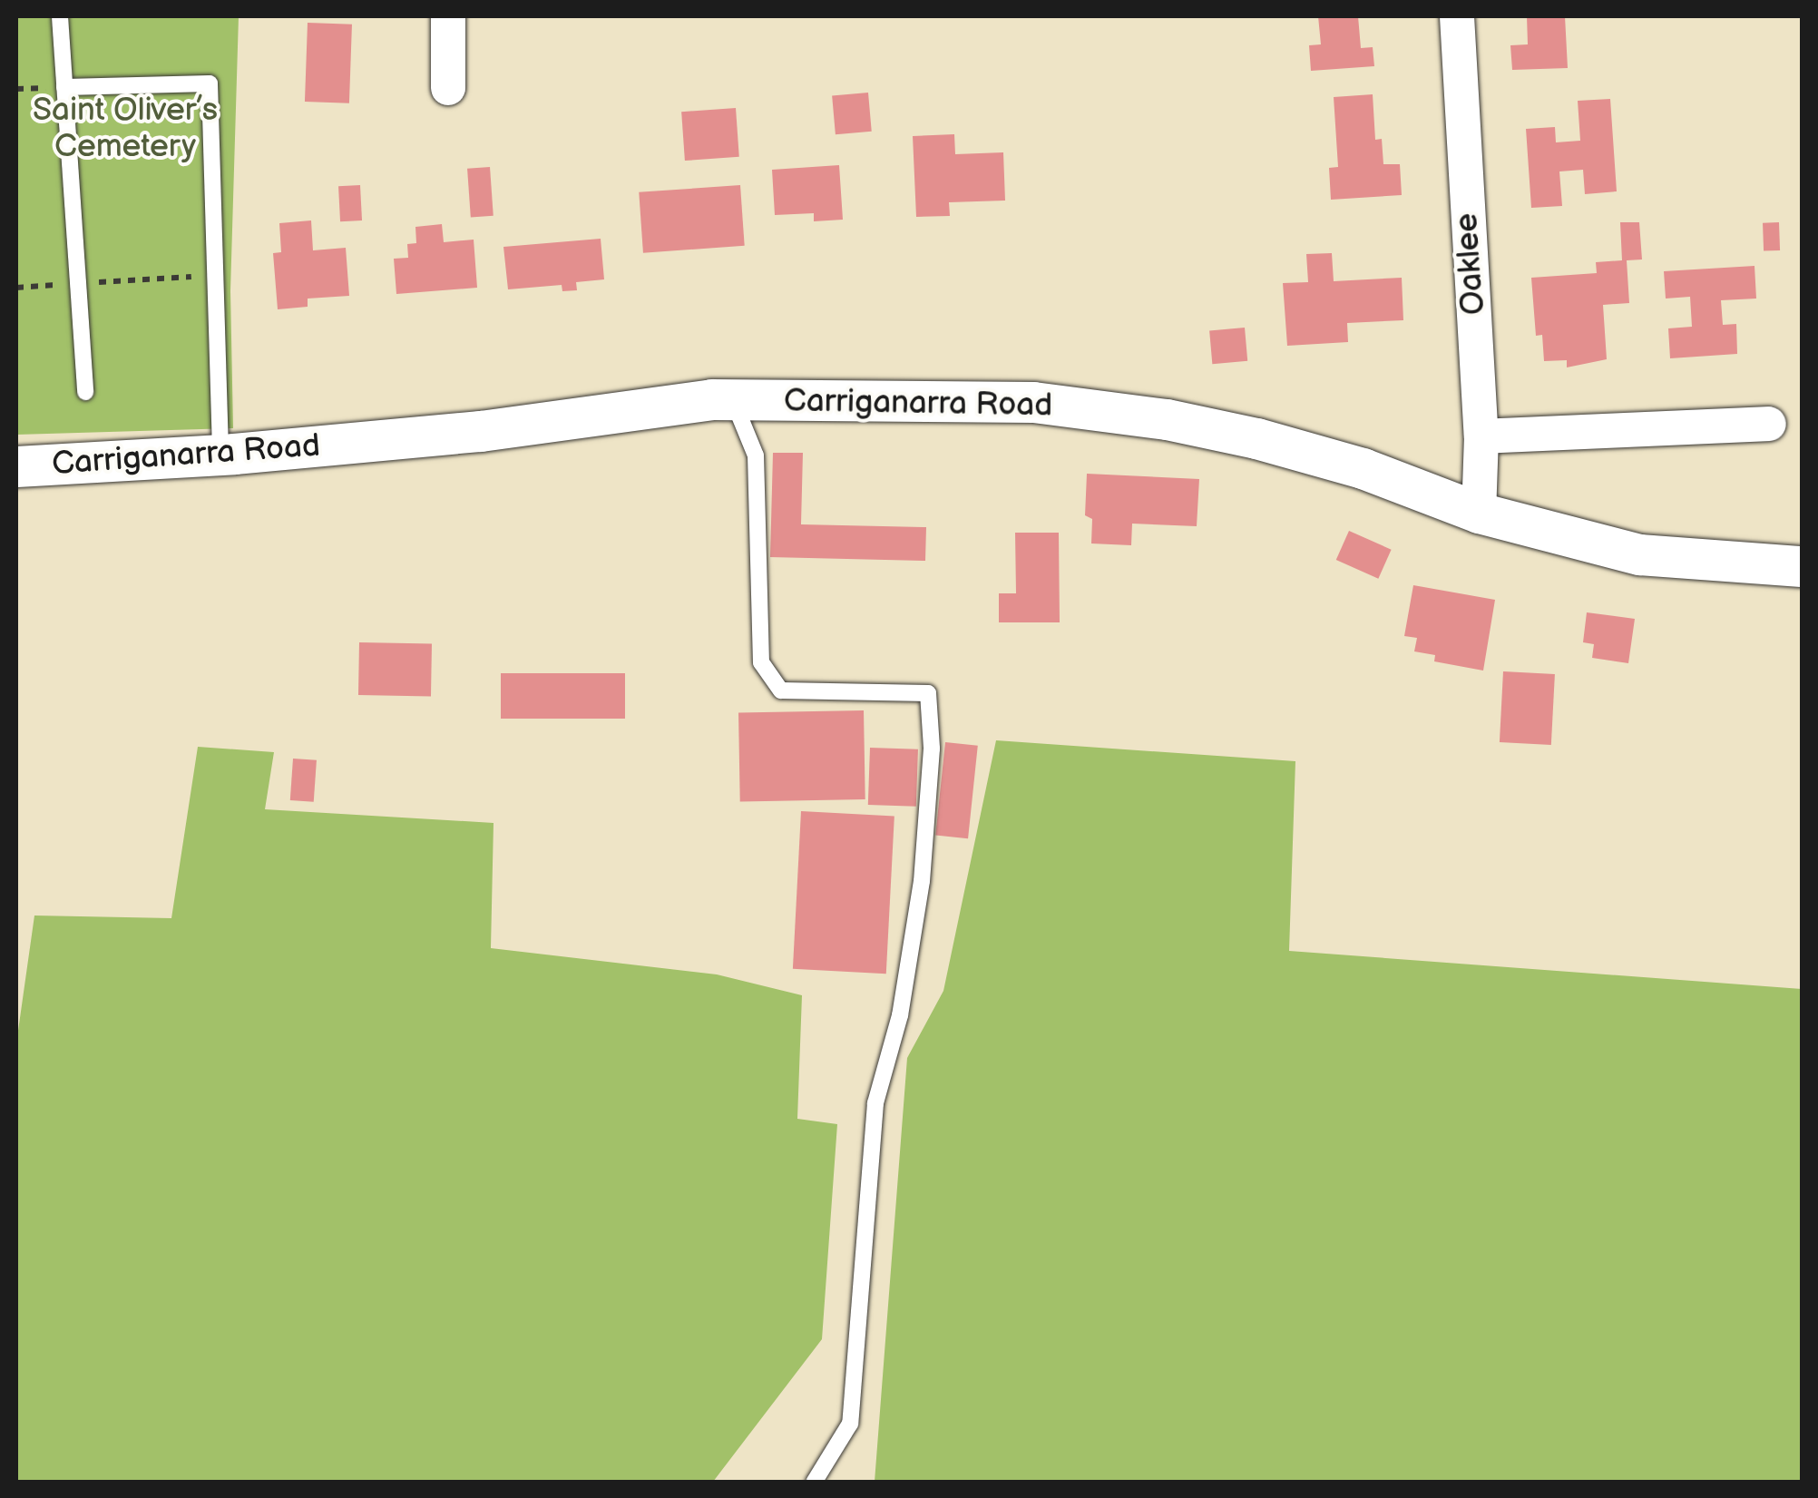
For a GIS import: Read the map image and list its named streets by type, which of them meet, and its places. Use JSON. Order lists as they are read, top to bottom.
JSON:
{
  "streets": {
    "street": ["Oaklee", "Carriganarra Road"]
  },
  "crossings": [
    ["Oaklee", "Carriganarra Road"]
  ],
  "parks": ["Saint Oliver’s Cemetery"]
}
